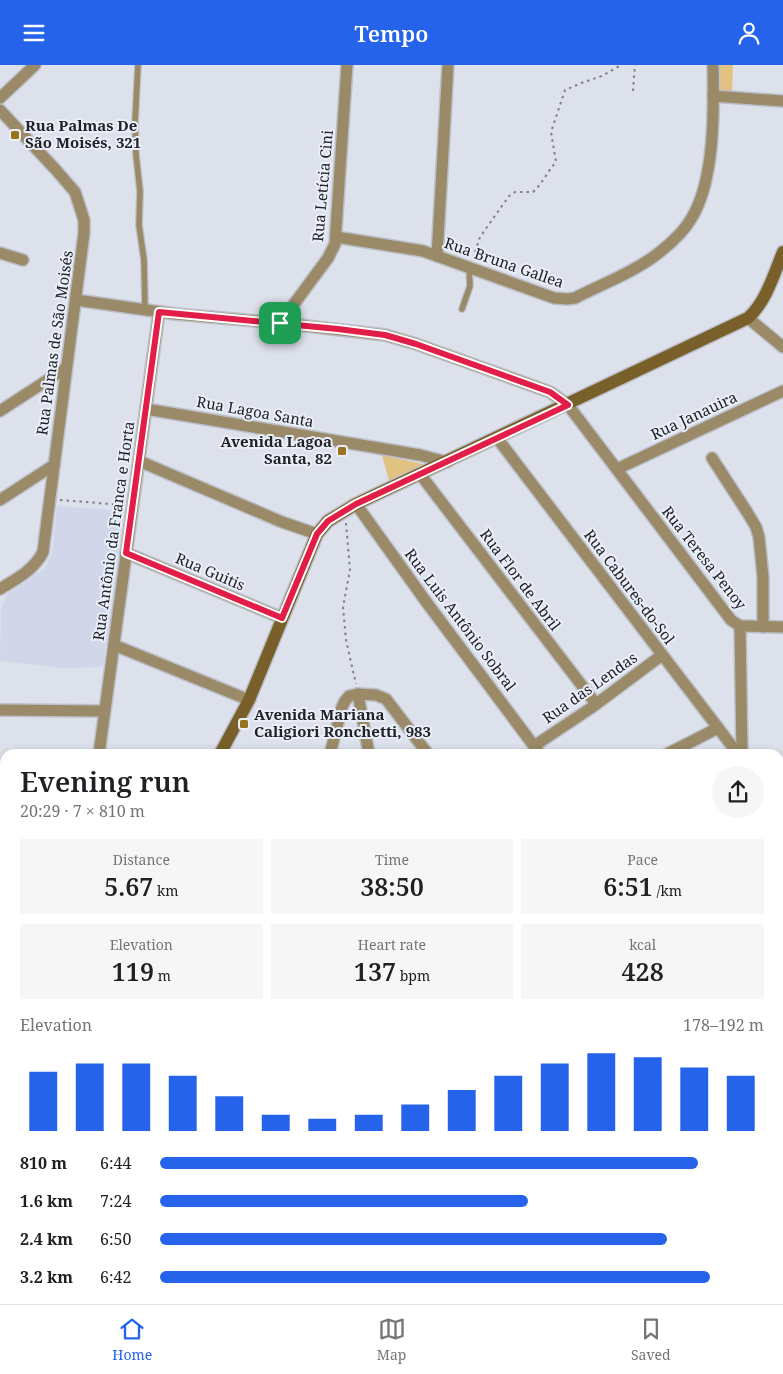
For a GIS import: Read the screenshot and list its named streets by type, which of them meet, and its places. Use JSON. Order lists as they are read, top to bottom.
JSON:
{
  "streets": {
    "street": [
      "Rua Letícia Cini",
      "Rua Bruna Gallea",
      "Rua Palmas de São Moisés",
      "Rua Lagoa Santa",
      "Rua Janauira",
      "Rua Antônio da Franca e Horta",
      "Rua Teresa Penoy",
      "Rua Guitis",
      "Rua Flor de Abril",
      "Rua Cabures-do-Sol",
      "Rua Luis Antônio Sobral",
      "Rua das Lendas"
    ]
  },
  "crossings": [
    ["Rua Letícia Cini", "Rua Bruna Gallea"],
    ["Rua Letícia Cini", "Rua Teresa Penoy"],
    ["Rua Palmas de São Moisés", "Rua Teresa Penoy"],
    ["Rua Lagoa Santa", "Rua Antônio da Franca e Horta"],
    ["Rua Janauira", "Rua Teresa Penoy"],
    ["Rua Antônio da Franca e Horta", "Rua Teresa Penoy"],
    ["Rua Antônio da Franca e Horta", "Rua Guitis"],
    ["Rua Flor de Abril", "Rua das Lendas"],
    ["Rua Cabures-do-Sol", "Rua das Lendas"]
  ],
  "places": {
    "transit": ["Rua Palmas De São Moisés, 321", "Avenida Lagoa Santa, 82", "Avenida Mariana Caligiori Ronchetti, 983"]
  },
  "page": {
    "header": "Tempo",
    "heading": ["Evening run", "20:29 · 7 × 810 m"],
    "stats": [
      ["Distance", "5.67 km"],
      ["Time", "38:50"],
      ["Pace", "6:51 /km"],
      ["Elevation", "119 m"],
      ["Heart rate", "137 bpm"],
      ["kcal", "428"]
    ],
    "chart": ["Elevation", "178–192 m"],
    "list": [
      {
        "name": "810 m",
        "note": "6:44"
      },
      {
        "name": "1.6 km",
        "note": "7:24"
      },
      {
        "name": "2.4 km",
        "note": "6:50"
      },
      {
        "name": "3.2 km",
        "note": "6:42"
      }
    ],
    "tabs": ["Home", "Map", "Saved"]
  }
}
